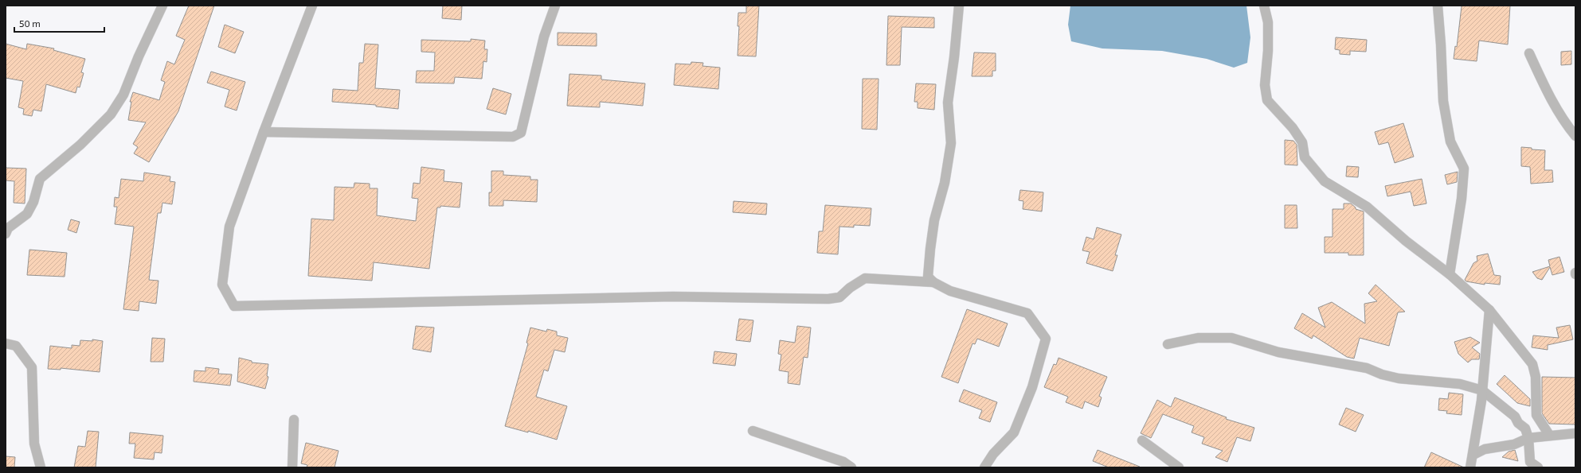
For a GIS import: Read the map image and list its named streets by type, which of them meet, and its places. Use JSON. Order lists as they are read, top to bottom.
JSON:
{
  "scale_bar": "50 m"
}
